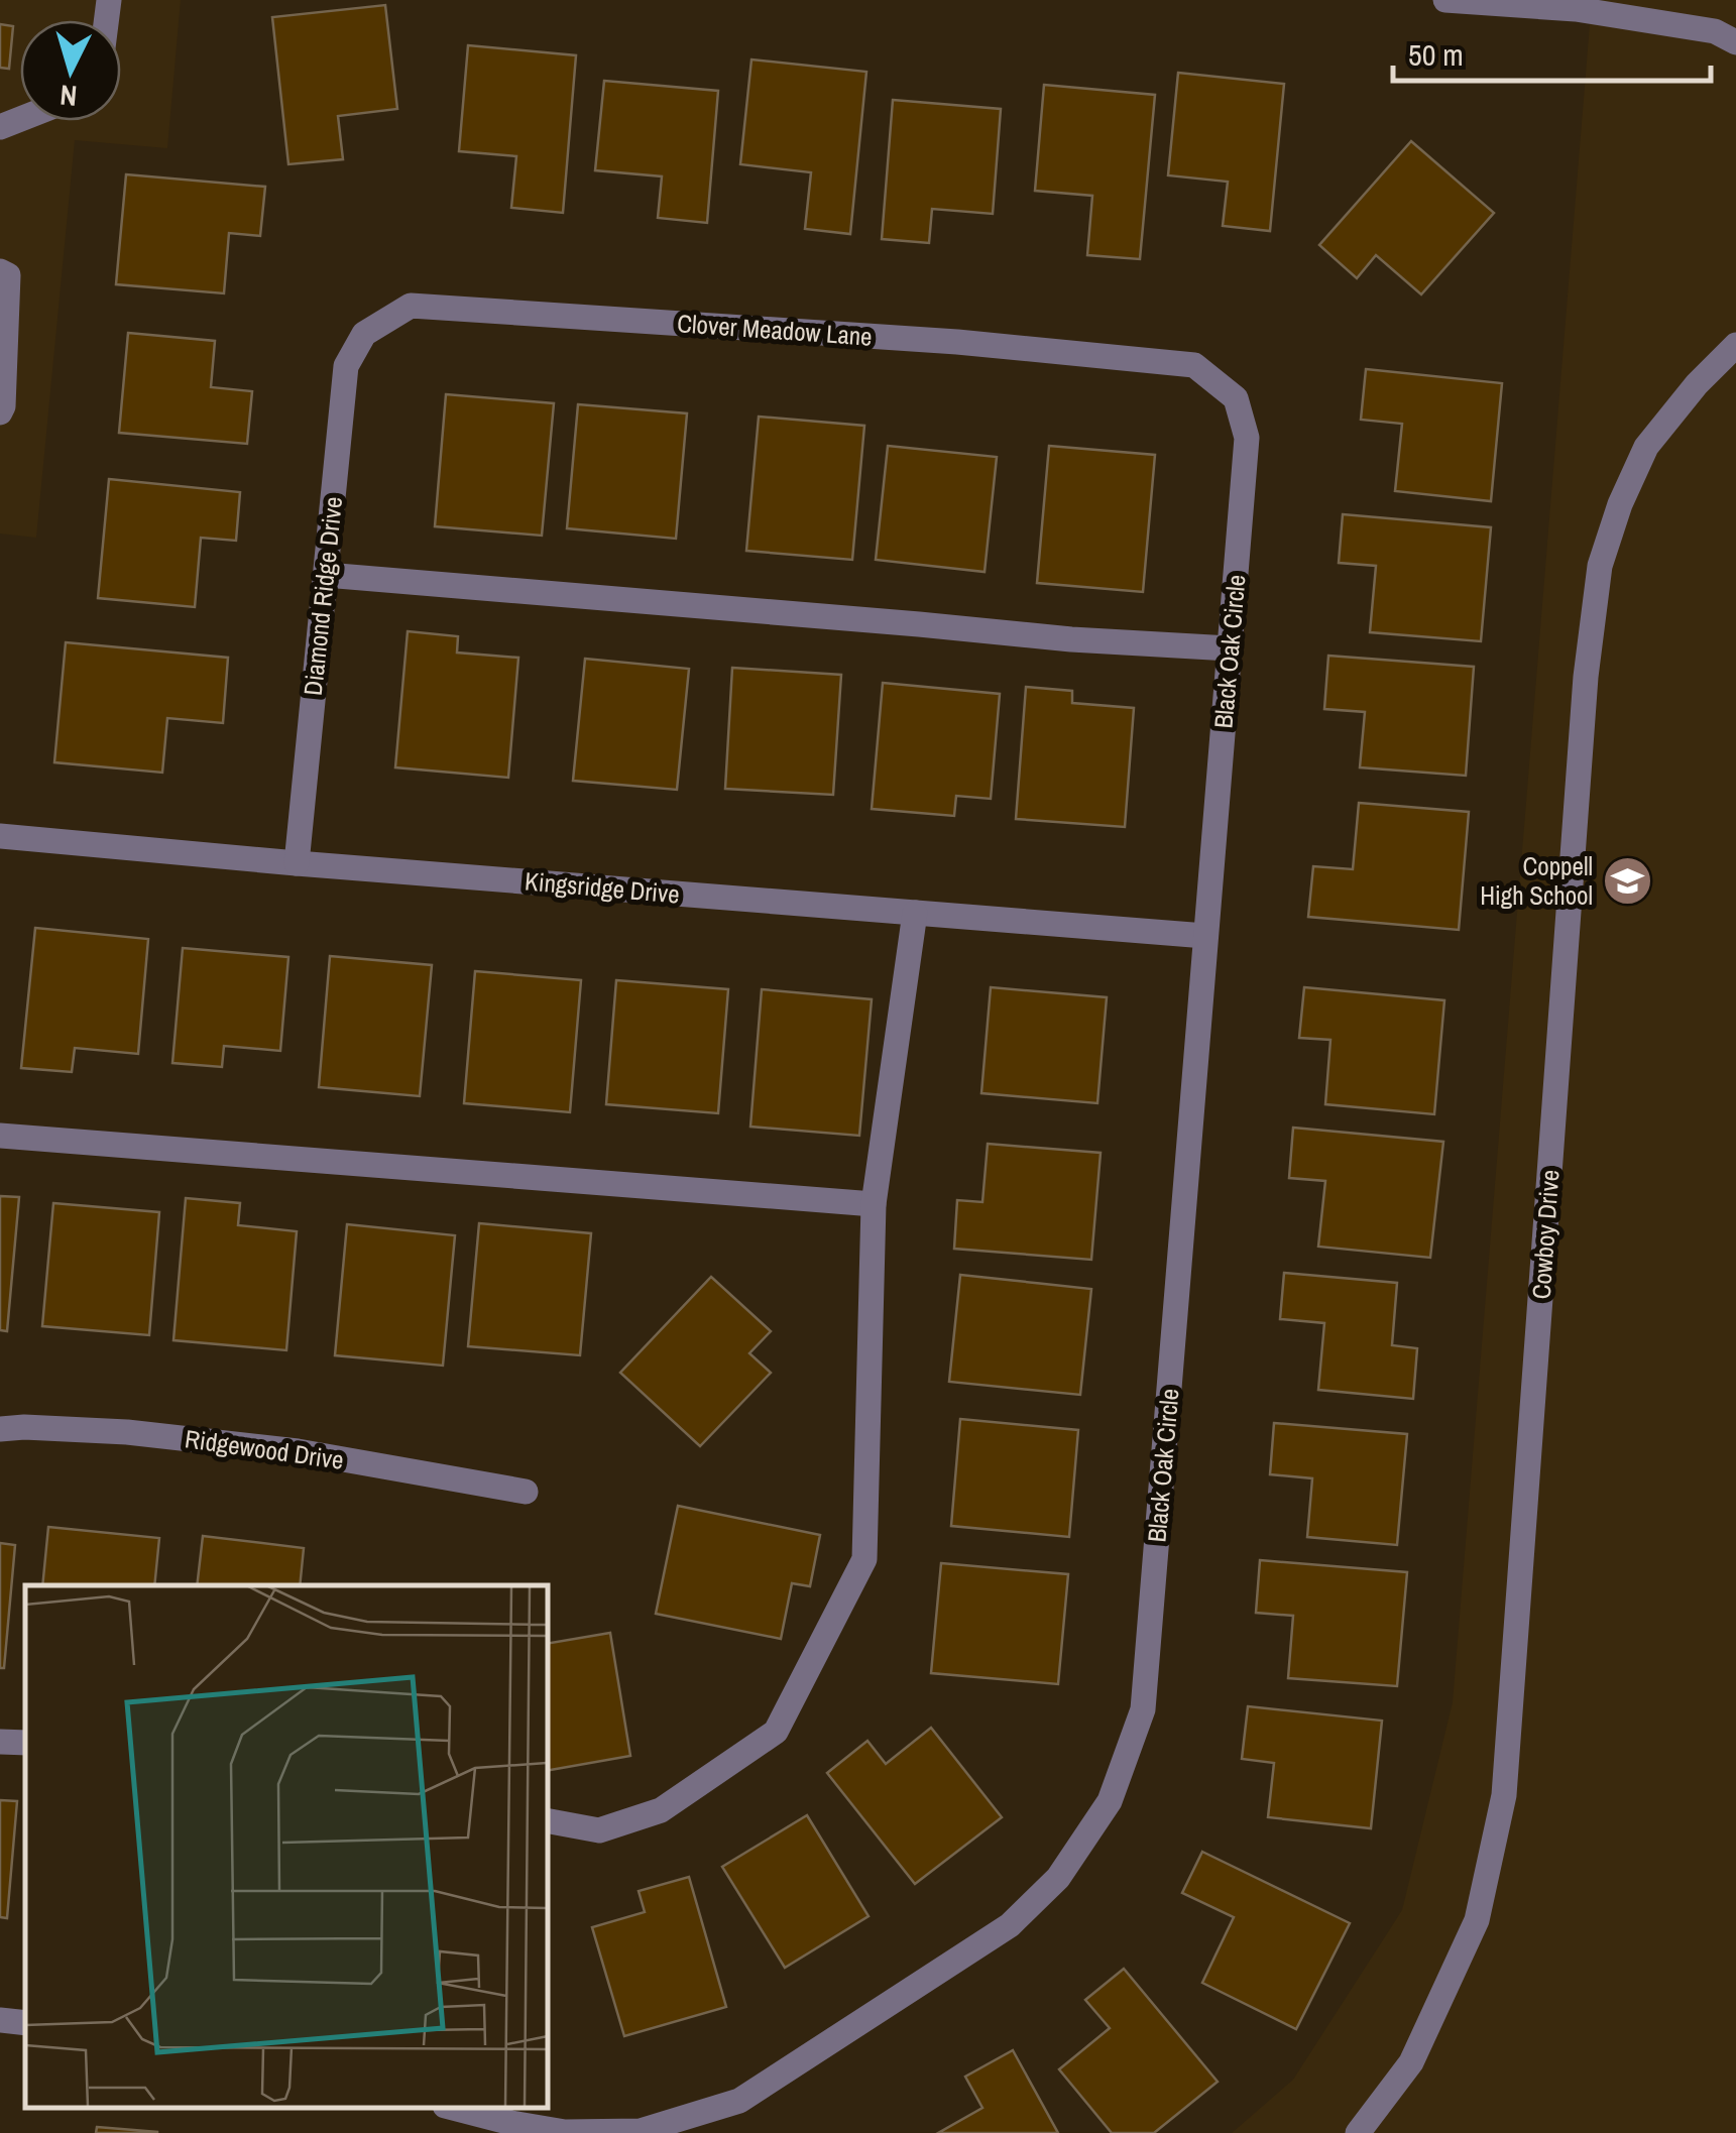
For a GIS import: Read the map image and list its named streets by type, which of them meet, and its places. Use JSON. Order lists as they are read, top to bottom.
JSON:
{
  "streets": {
    "street": [
      "Clover Meadow Lane",
      "Diamond Ridge Drive",
      "Black Oak Circle",
      "Kingsridge Drive",
      "Cowboy Drive",
      "Ridgewood Drive"
    ]
  },
  "crossings": [
    ["Clover Meadow Lane", "Diamond Ridge Drive"],
    ["Clover Meadow Lane", "Black Oak Circle"],
    ["Diamond Ridge Drive", "Kingsridge Drive"],
    ["Black Oak Circle", "Kingsridge Drive"]
  ],
  "places": {
    "school or university": ["Coppell High School"]
  },
  "scale_bar": "50 m",
  "north": "bottom"
}
